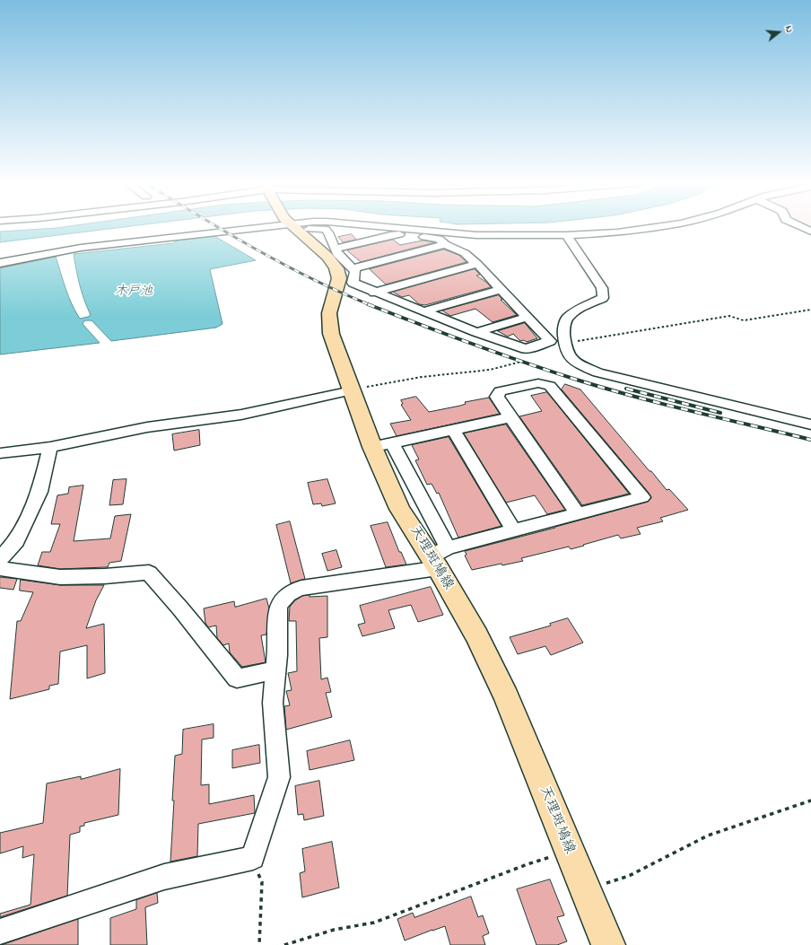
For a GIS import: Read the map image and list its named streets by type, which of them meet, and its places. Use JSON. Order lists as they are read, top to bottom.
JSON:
{
  "streets": {
    "main road": ["天理斑鳩線"]
  },
  "water": ["木戸池"],
  "north": "right"
}
